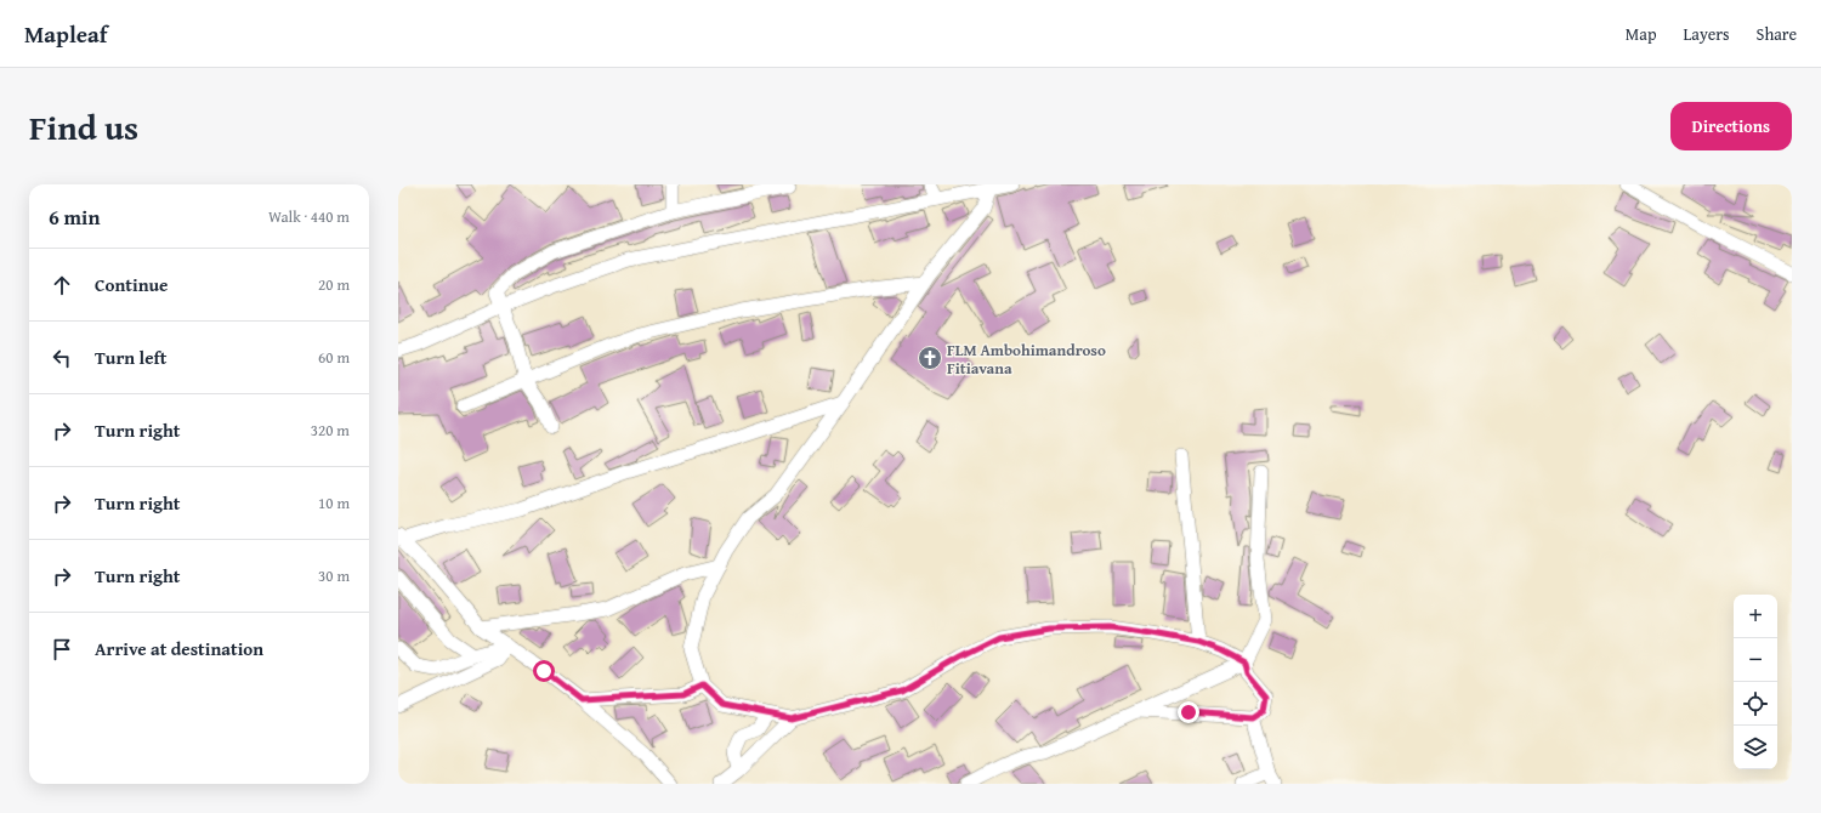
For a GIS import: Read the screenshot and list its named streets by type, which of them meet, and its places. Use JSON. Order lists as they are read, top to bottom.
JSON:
{
  "places": {
    "church": ["FLM Ambohimandroso Fitiavana"]
  },
  "page": {
    "header": "Mapleaf",
    "nav": ["Map", "Layers", "Share"],
    "title": "Find us",
    "buttons": "Directions",
    "heading": ["6 min", "Walk · 440 m"],
    "list": [
      ["Continue", "20 m"],
      ["Turn left", "60 m"],
      ["Turn right", "320 m"],
      ["Turn right", "10 m"],
      ["Turn right", "30 m"],
      "Arrive at destination"
    ],
    "map_buttons": ["+", "−"]
  }
}
